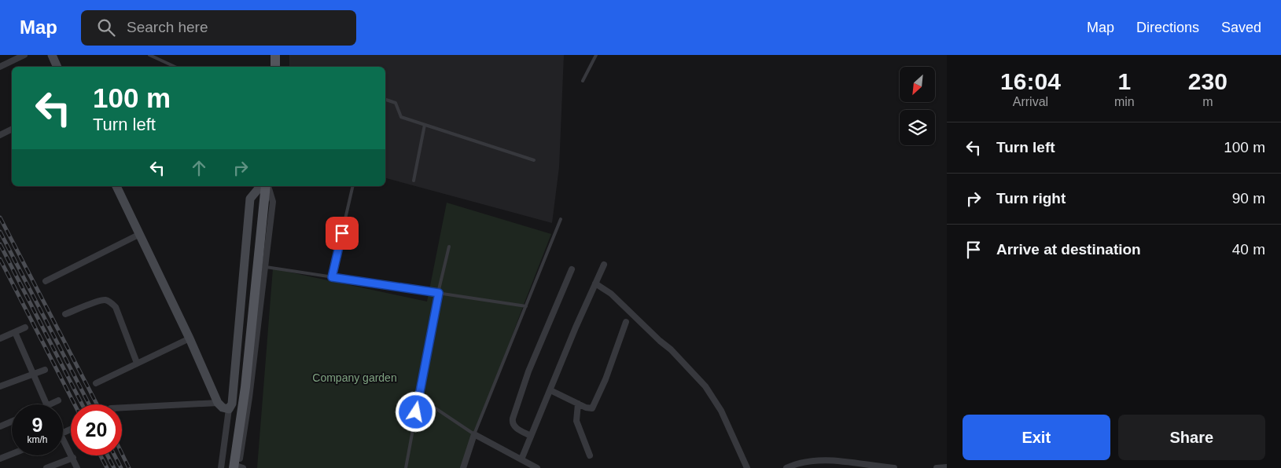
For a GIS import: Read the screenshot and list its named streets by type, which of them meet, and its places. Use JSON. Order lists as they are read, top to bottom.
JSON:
{
  "parks": ["Company garden"],
  "north": "bottom left",
  "page": {
    "header": "Map",
    "search": "Search here",
    "nav": ["Map", "Directions", "Saved"],
    "eta": [
      "16:04",
      "Arrival",
      "1",
      "min",
      "230",
      "m"
    ],
    "turn": ["100 m", "Turn left"],
    "list": [
      {
        "name": "Turn left",
        "value": "100 m"
      },
      {
        "name": "Turn right",
        "value": "90 m"
      },
      {
        "name": "Arrive at destination",
        "value": "40 m"
      }
    ],
    "speed": "9 km/h",
    "limit": "20",
    "buttons": ["Exit", "Share"]
  }
}
